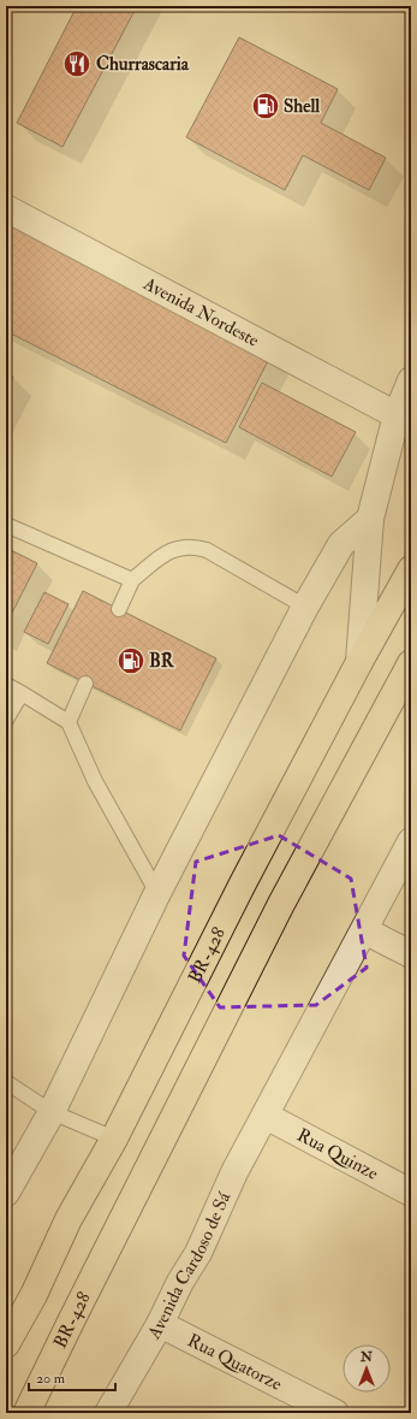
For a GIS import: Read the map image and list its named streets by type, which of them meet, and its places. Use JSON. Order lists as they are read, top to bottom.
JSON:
{
  "streets": {
    "highway": ["BR-428"],
    "street": [
      "Avenida Nordeste",
      "Rua Quinze",
      "Avenida Cardoso de Sá",
      "Rua Quatorze"
    ]
  },
  "crossings": [
    ["Rua Quinze", "Avenida Cardoso de Sá"],
    ["Avenida Cardoso de Sá", "Rua Quatorze"]
  ],
  "places": {
    "restaurant": ["Churrascaria"],
    "fuel station": ["Shell", "BR"]
  },
  "scale_bar": "20 m",
  "north": "top"
}
